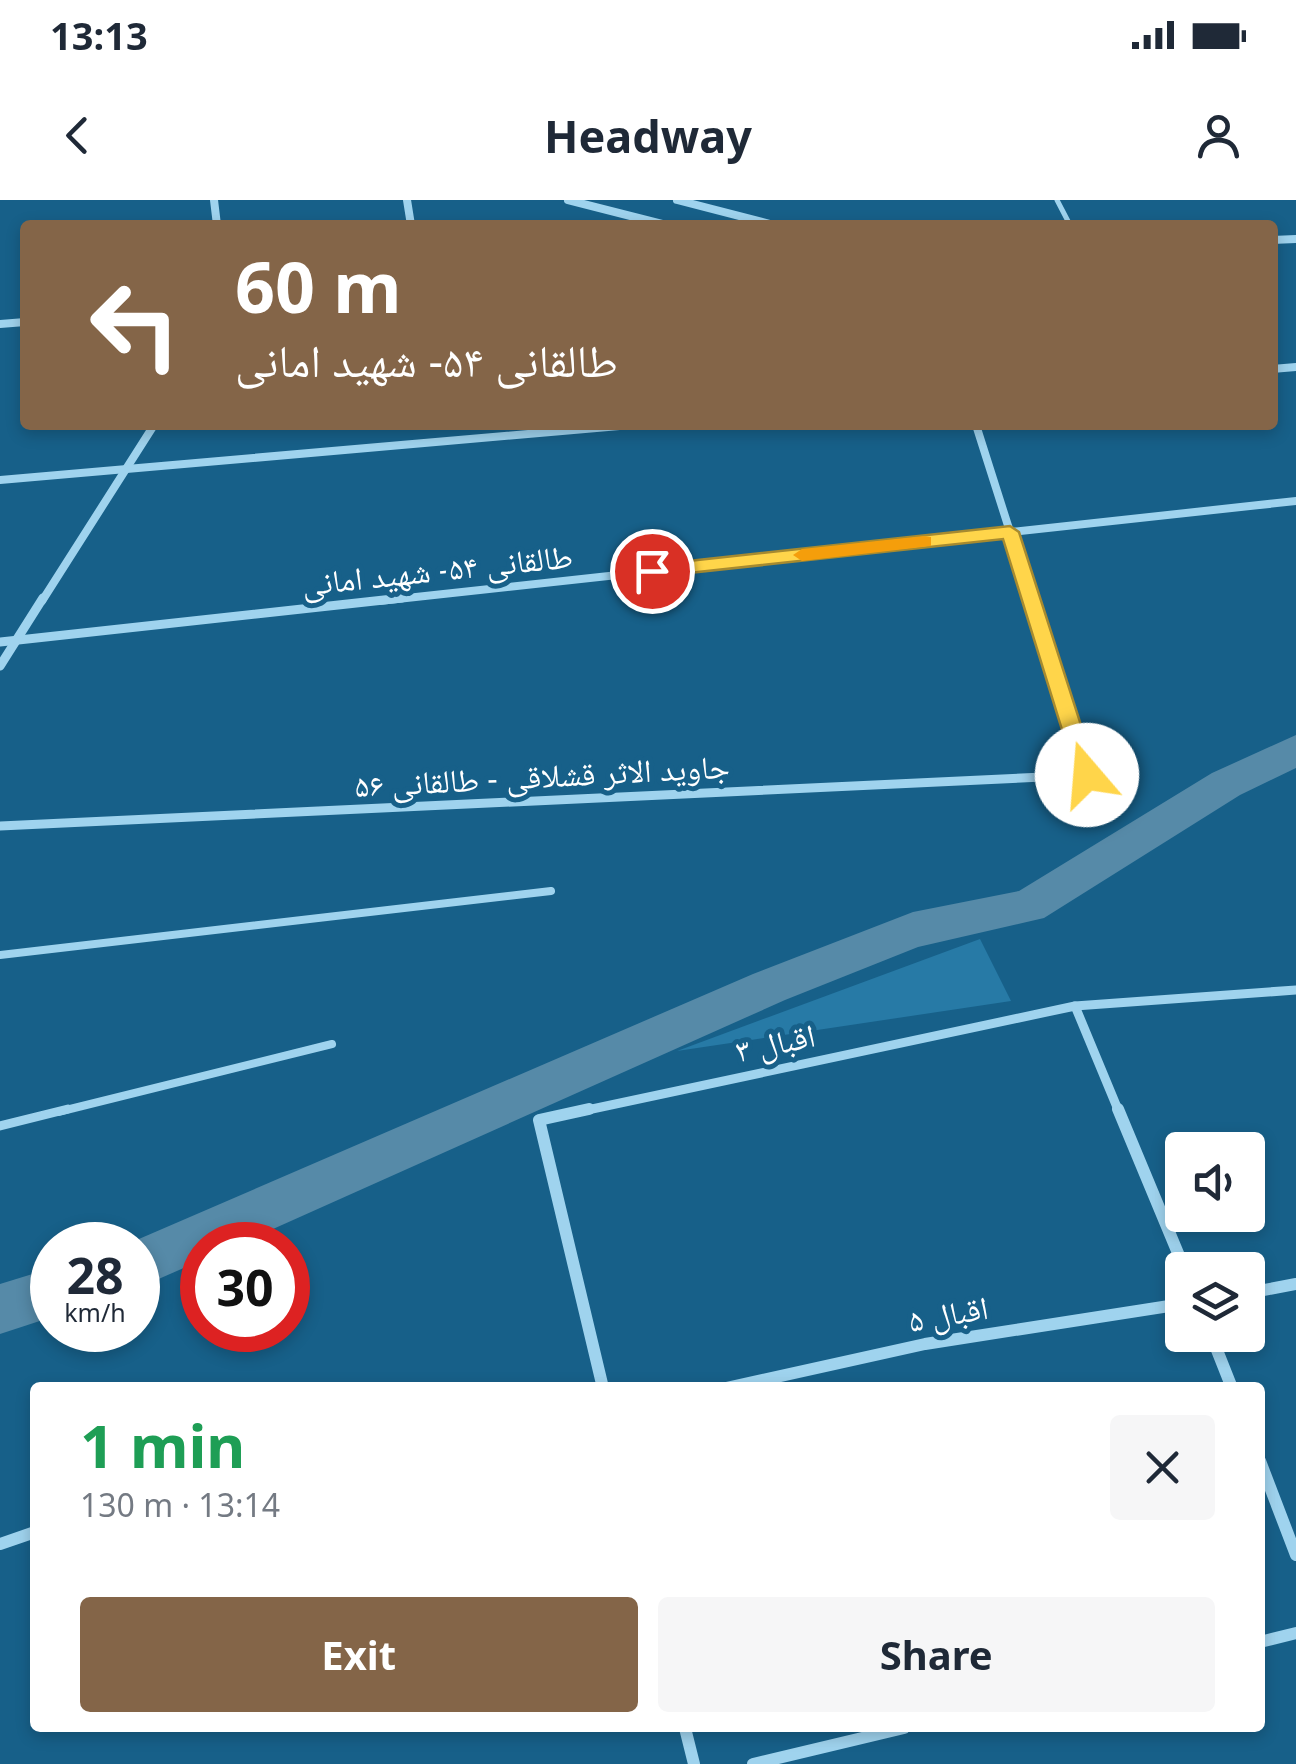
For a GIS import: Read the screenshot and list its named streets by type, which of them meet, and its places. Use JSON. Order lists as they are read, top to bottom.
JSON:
{
  "streets": {
    "street": [
      "طالقانی ۵۴- شهید امانی",
      "جاوید الاثر قشلاقی - طالقانی ۵۶",
      "اقبال ۳",
      "اقبال ۵"
    ]
  },
  "crossings": [
    ["طالقانی ۵۴- شهید امانی", "جاوید الاثر قشلاقی - طالقانی ۵۶"]
  ],
  "page": {
    "status": "13:13",
    "header": "Headway",
    "turn": ["60 m", "طالقانی ۵۴- شهید امانی"],
    "speed": "28 km/h",
    "limit": "30",
    "heading": ["1 min", "130 m · 13:14"],
    "buttons": ["Exit", "Share"]
  }
}
